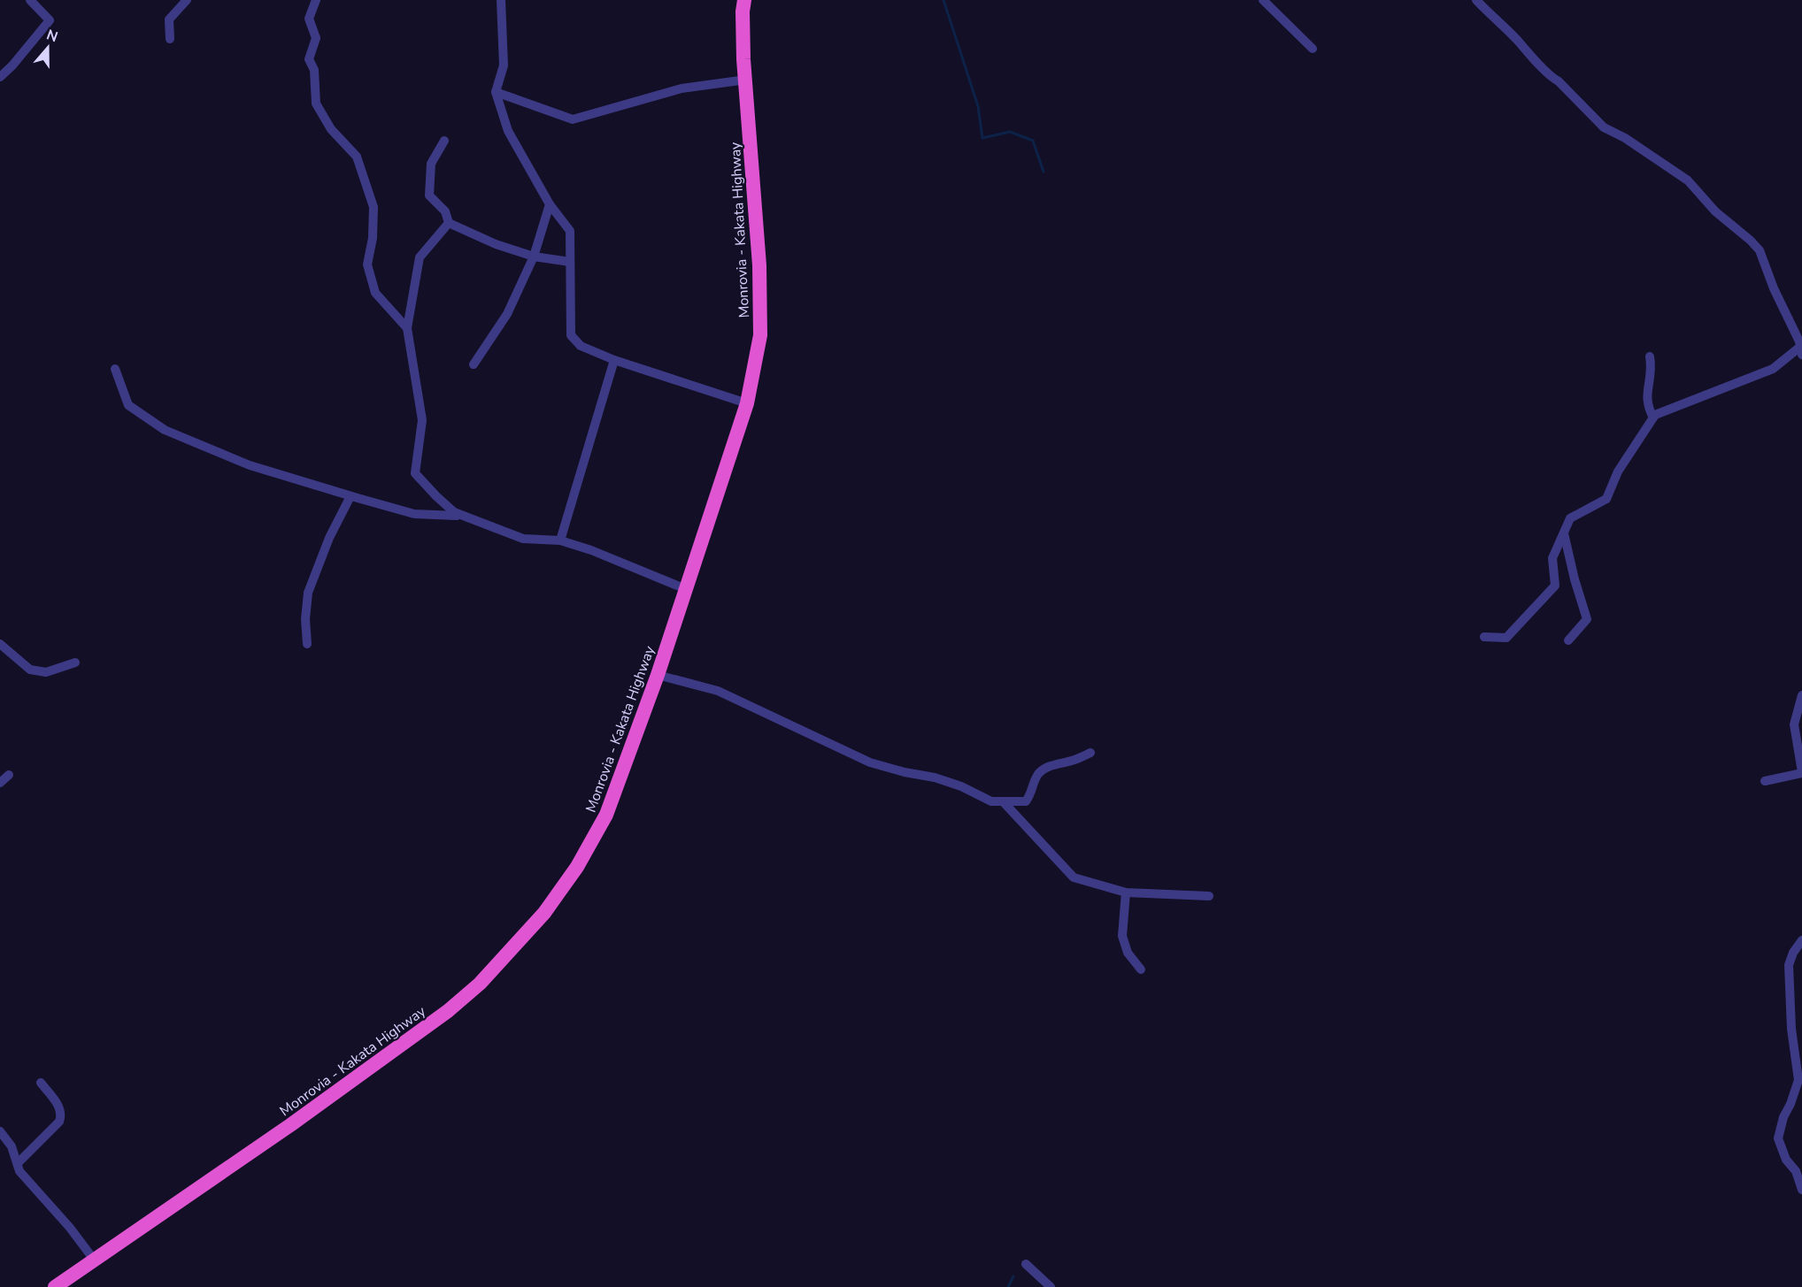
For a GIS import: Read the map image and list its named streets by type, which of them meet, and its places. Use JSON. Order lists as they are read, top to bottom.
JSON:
{
  "streets": {
    "highway": ["Monrovia - Kakata Highway"]
  },
  "north": "top"
}
